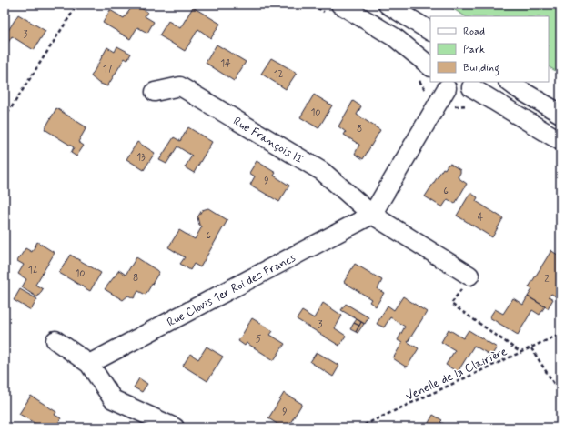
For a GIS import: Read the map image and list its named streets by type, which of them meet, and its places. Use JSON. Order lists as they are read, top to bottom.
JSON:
{
  "streets": {
    "street": ["Rue François II", "Rue Clovis 1er Roi des Francs"],
    "path": ["Venelle de la Clairière"]
  },
  "crossings": [
    ["Rue François II", "Rue Clovis 1er Roi des Francs"]
  ],
  "house_numbers": [
    "3",
    "14",
    "17",
    "12",
    "10",
    "8",
    "13",
    "9",
    "6",
    "4",
    "6",
    "12",
    "10",
    "8",
    "2",
    "3",
    "5",
    "9"
  ],
  "legend": ["Road", "Park", "Building"]
}
